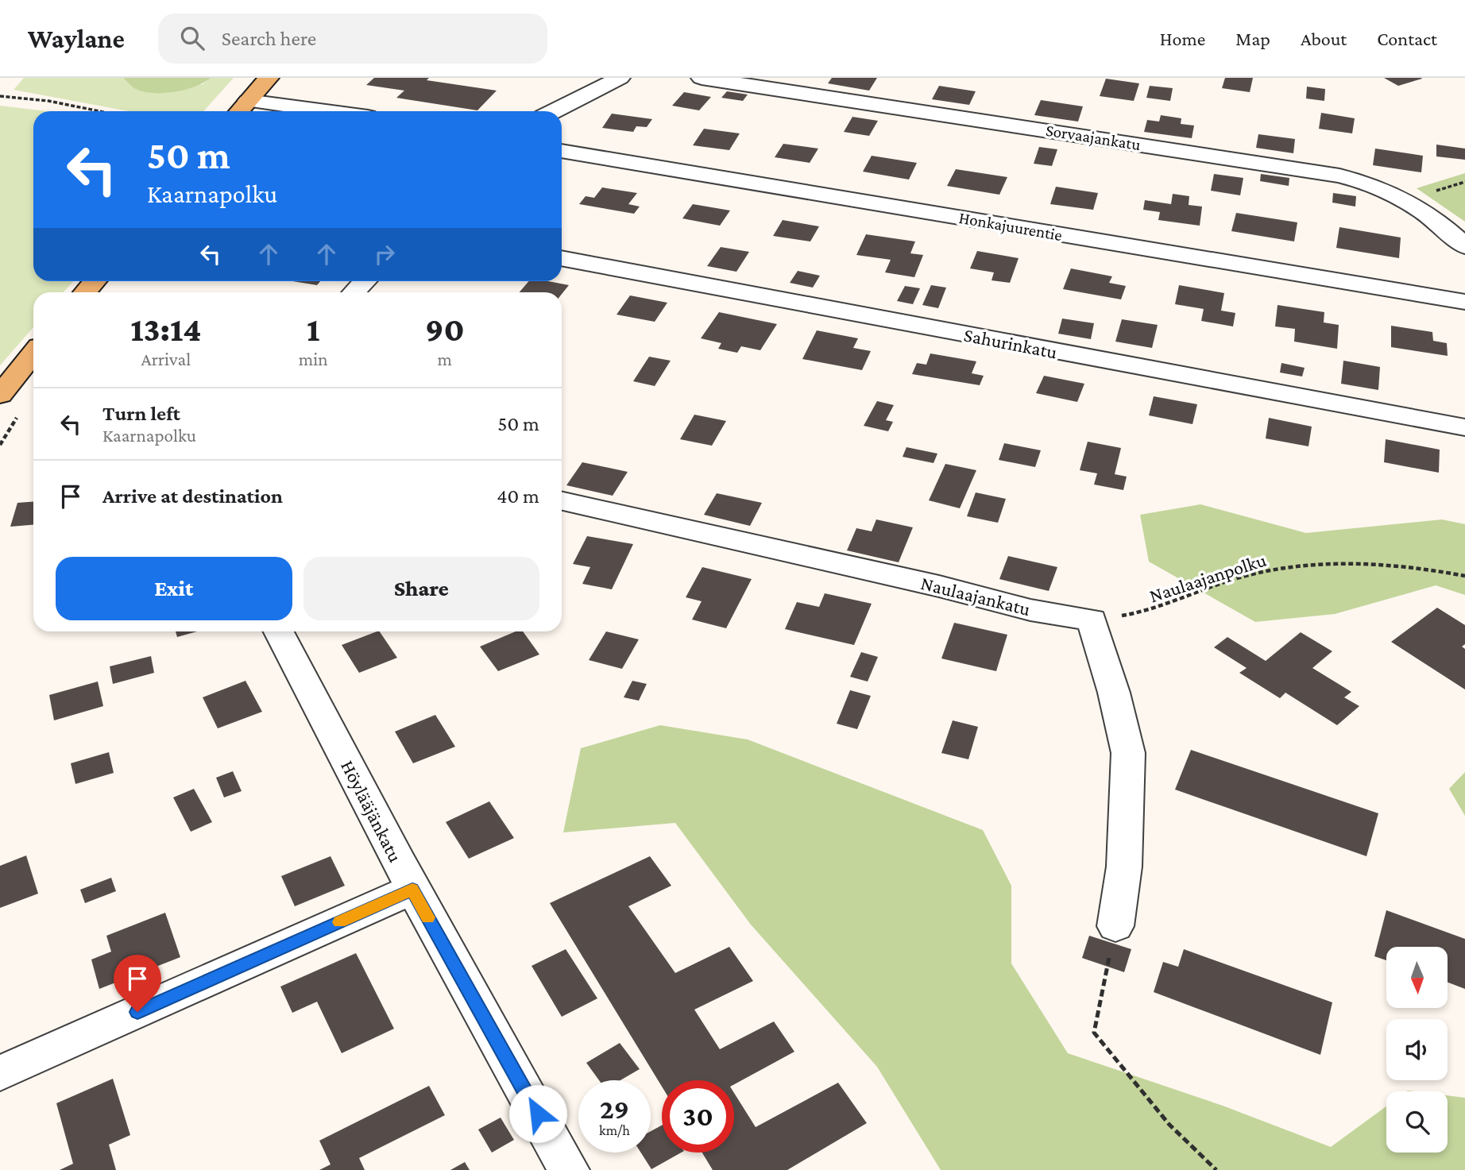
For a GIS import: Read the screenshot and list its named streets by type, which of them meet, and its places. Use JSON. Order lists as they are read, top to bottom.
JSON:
{
  "streets": {
    "street": [
      "Sorvaajankatu",
      "Honkajuurentie",
      "Sahurinkatu",
      "Naulaajankatu",
      "Höylääjänkatu"
    ],
    "path": ["Naulaajanpolku"]
  },
  "crossings": [
    ["Naulaajanpolku", "Naulaajankatu"]
  ],
  "north": "bottom",
  "page": {
    "header": "Waylane",
    "search": "Search here",
    "nav": [
      "Home",
      "Map",
      "About",
      "Contact"
    ],
    "turn": ["50 m", "Kaarnapolku"],
    "eta": [
      "13:14",
      "Arrival",
      "1",
      "min",
      "90",
      "m"
    ],
    "list": [
      {
        "name": "Turn left",
        "note": "Kaarnapolku",
        "value": "50 m"
      },
      {
        "name": "Arrive at destination",
        "value": "40 m"
      }
    ],
    "buttons": ["Exit", "Share"],
    "speed": "29 km/h",
    "limit": "30"
  }
}
